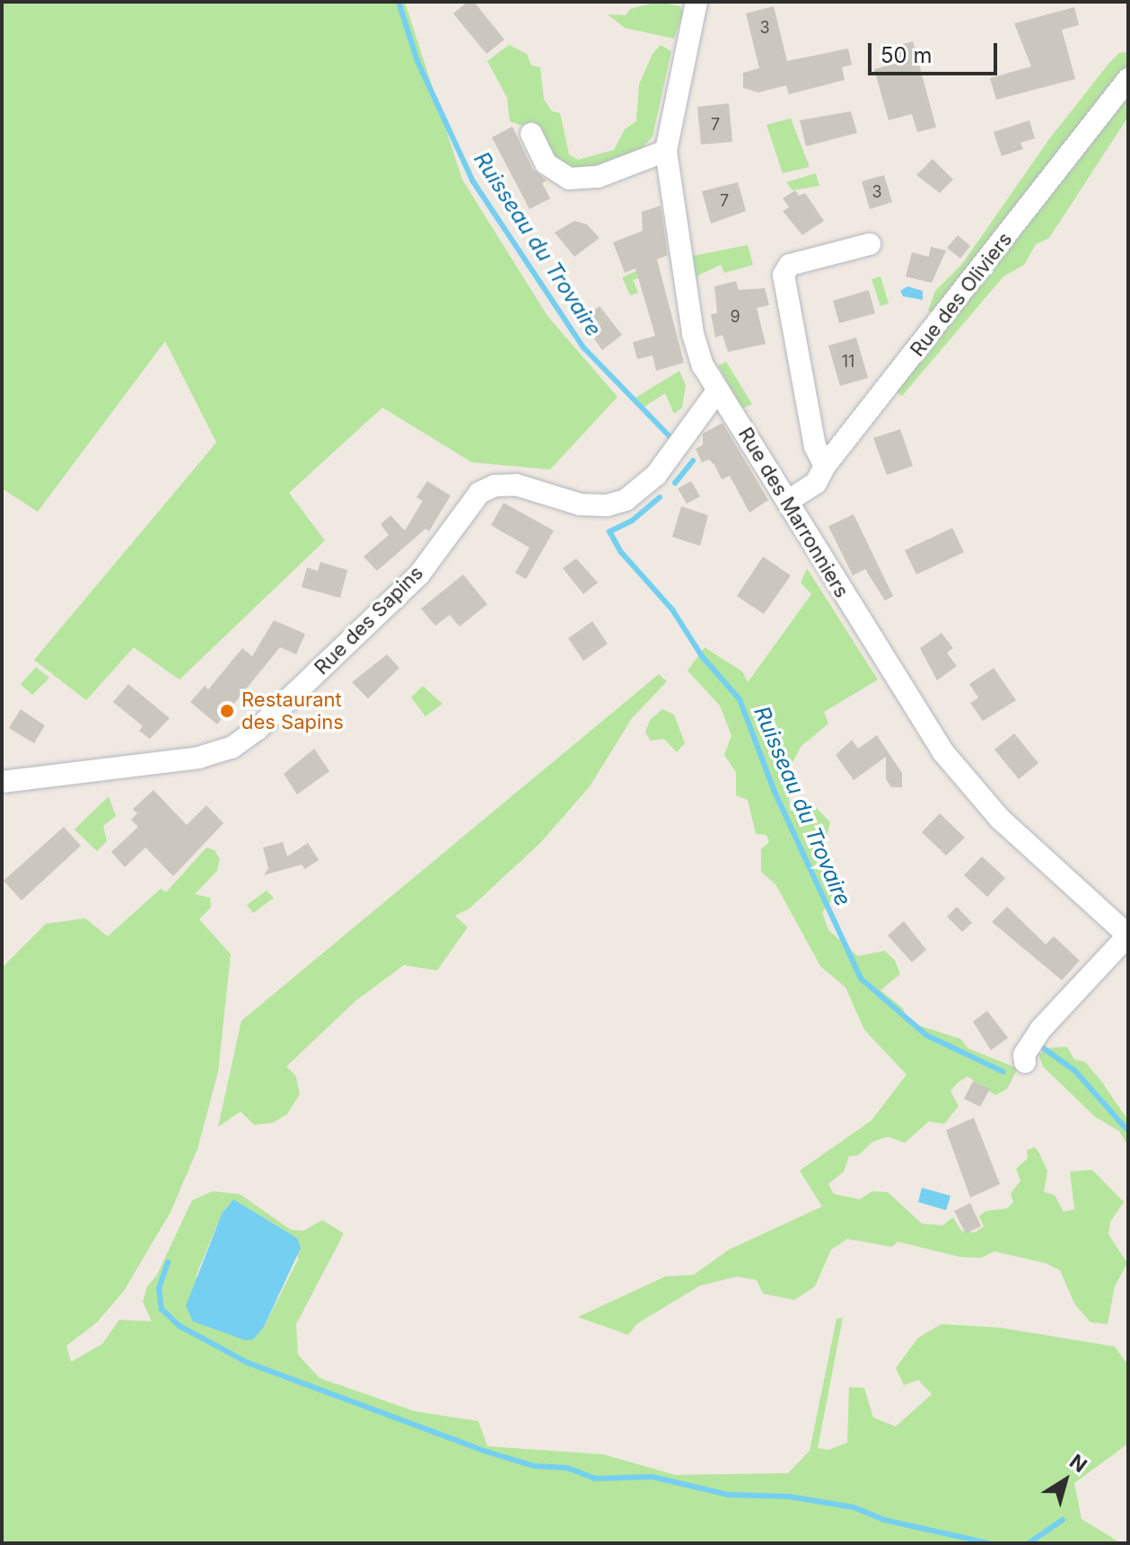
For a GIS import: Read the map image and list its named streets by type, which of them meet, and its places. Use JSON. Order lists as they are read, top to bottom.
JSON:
{
  "streets": {
    "street": ["Rue des Oliviers", "Rue des Marronniers", "Rue des Sapins"]
  },
  "crossings": [
    ["Rue des Oliviers", "Rue des Marronniers"],
    ["Rue des Marronniers", "Rue des Sapins"]
  ],
  "water": ["Ruisseau du Trovaire"],
  "places": ["Restaurant des Sapins"],
  "house_numbers": [
    "3",
    "7",
    "3",
    "7",
    "9",
    "11"
  ],
  "scale_bar": "50 m",
  "north": "top right"
}
